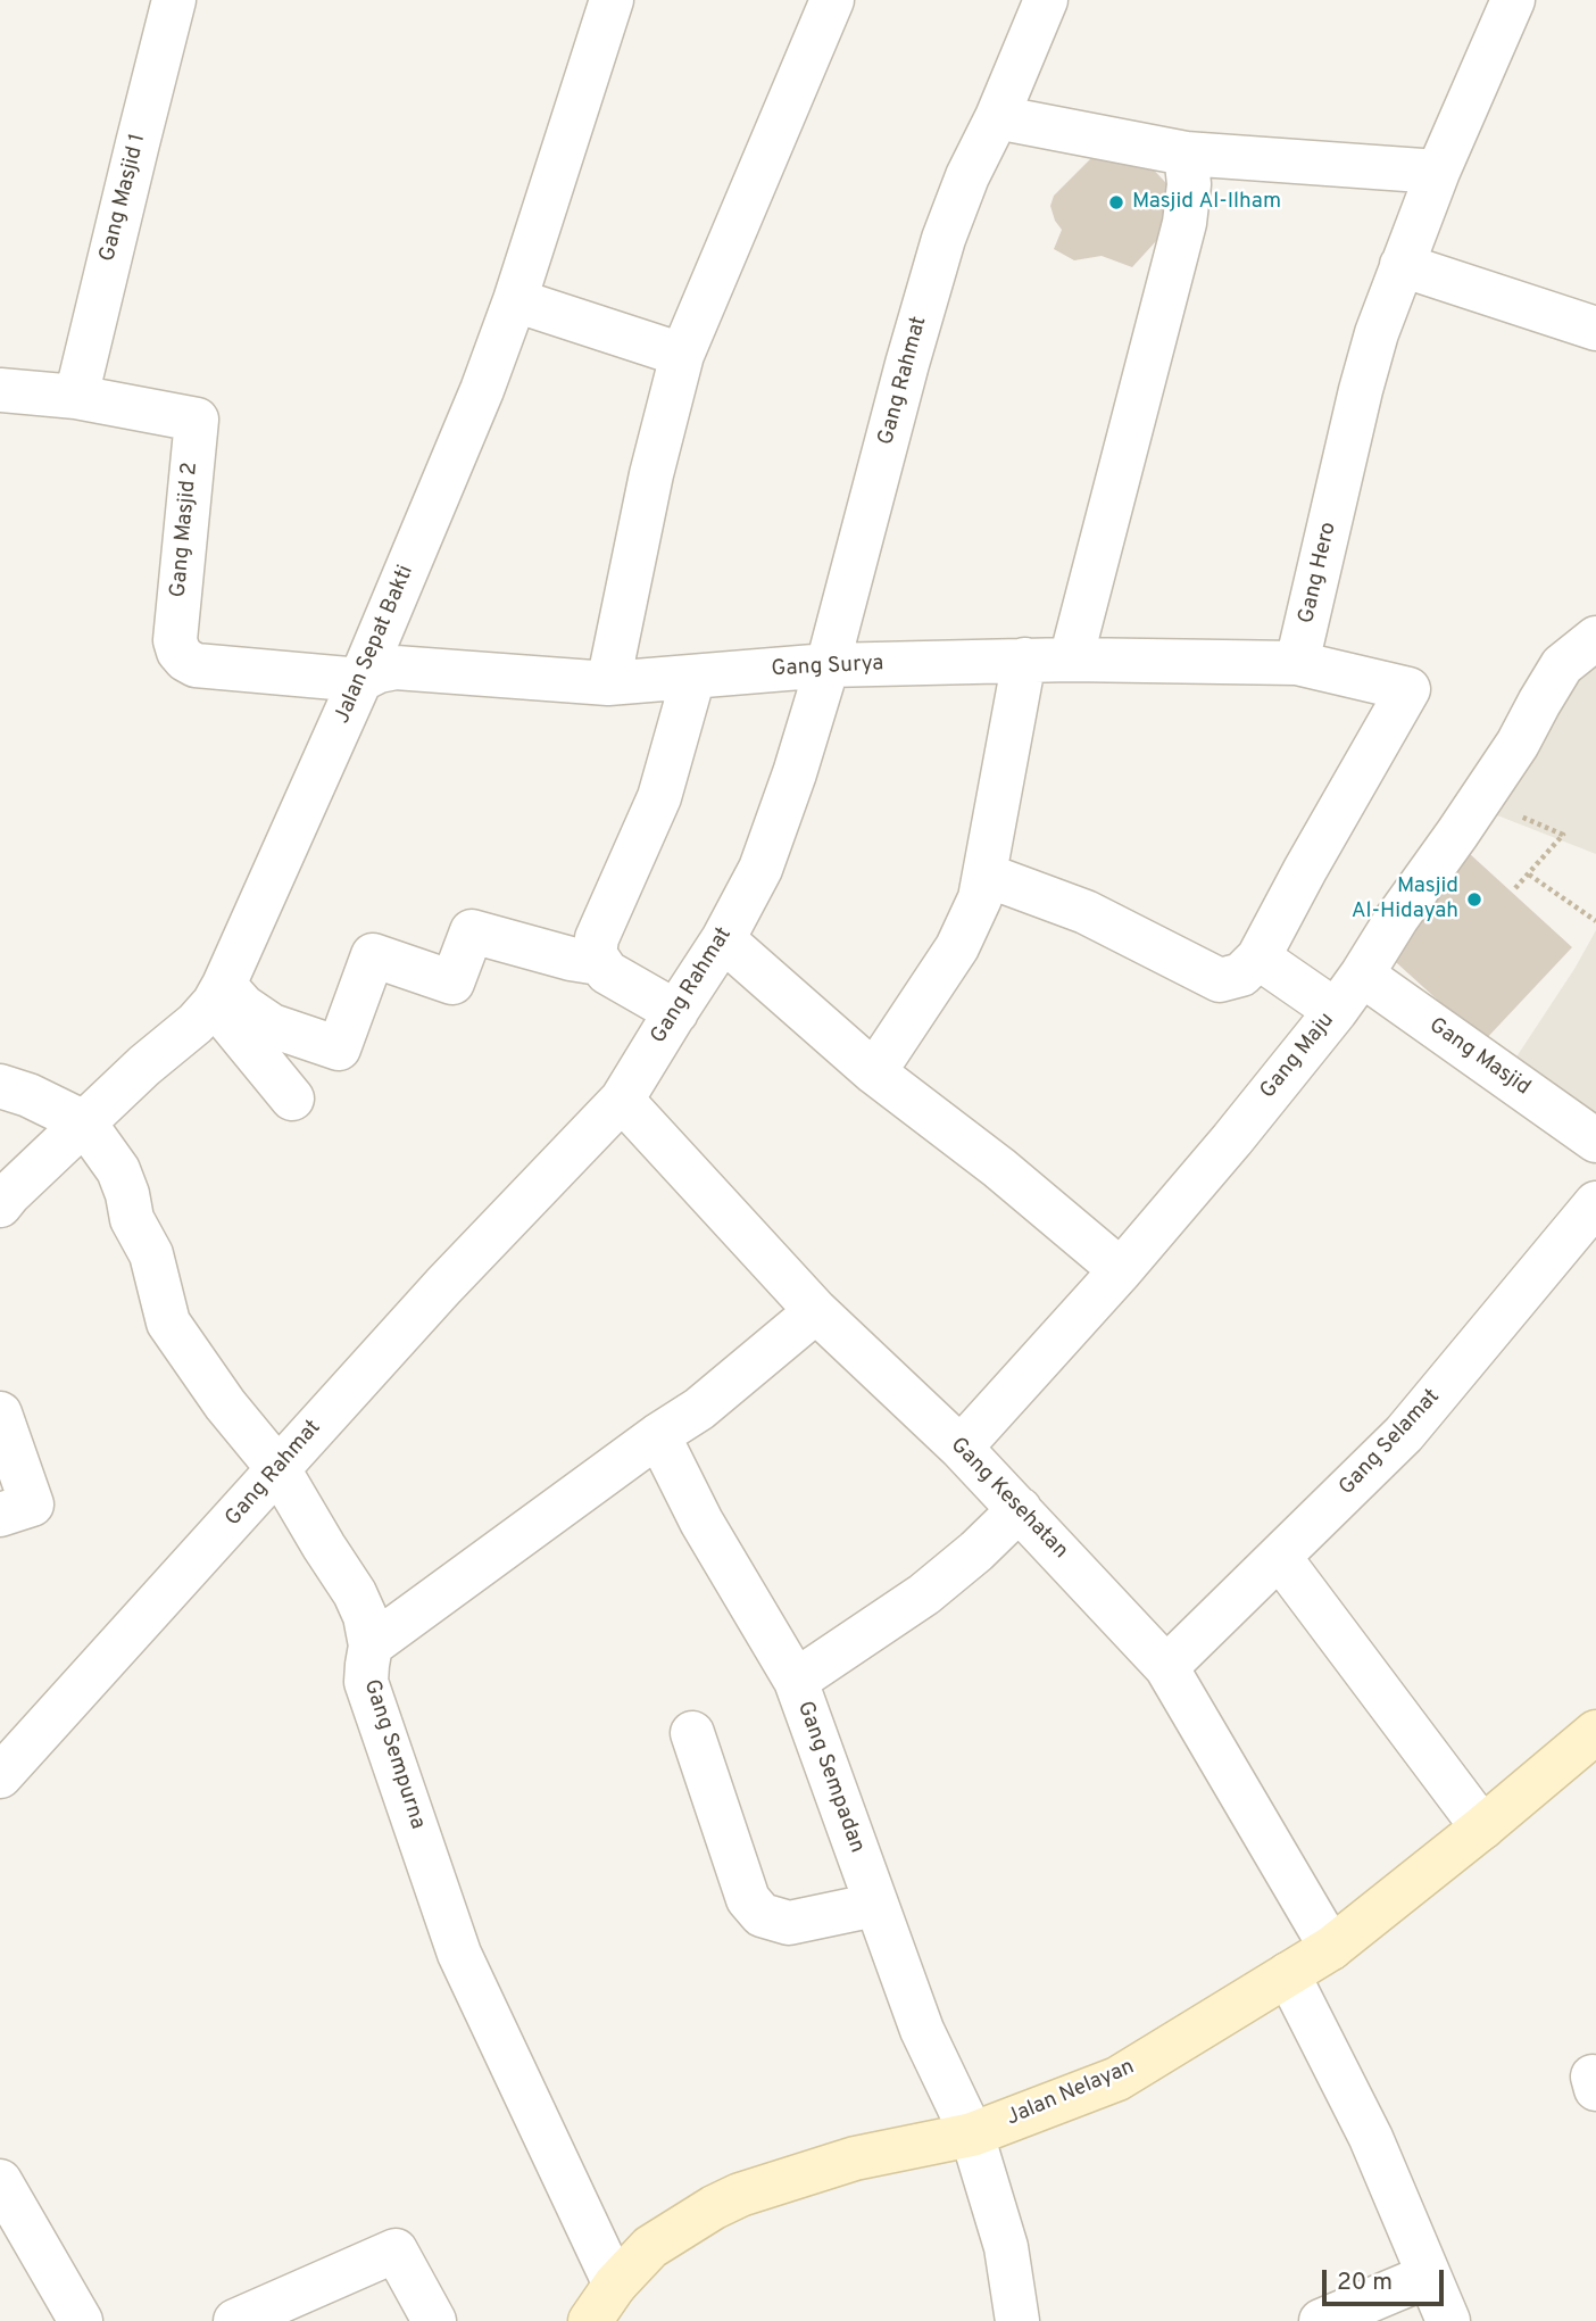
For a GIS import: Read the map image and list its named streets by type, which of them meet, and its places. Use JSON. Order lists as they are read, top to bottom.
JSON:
{
  "streets": {
    "main road": ["Jalan Nelayan"],
    "street": [
      "Gang Masjid 1",
      "Gang Rahmat",
      "Gang Masjid 2",
      "Gang Hero",
      "Jalan Sepat Bakti",
      "Gang Surya",
      "Gang Maju",
      "Gang Masjid",
      "Gang Selamat",
      "Gang Kesehatan",
      "Gang Sempurna",
      "Gang Sempadan"
    ]
  },
  "crossings": [
    ["Gang Masjid 1", "Gang Masjid 2"],
    ["Gang Rahmat", "Gang Surya"],
    ["Gang Rahmat", "Gang Kesehatan"],
    ["Gang Rahmat", "Gang Sempurna"],
    ["Gang Masjid 2", "Jalan Sepat Bakti"],
    ["Gang Masjid 2", "Gang Surya"],
    ["Gang Hero", "Gang Surya"],
    ["Jalan Sepat Bakti", "Gang Surya"],
    ["Jalan Sepat Bakti", "Gang Sempurna"],
    ["Gang Maju", "Gang Masjid"],
    ["Gang Maju", "Gang Kesehatan"],
    ["Gang Selamat", "Gang Kesehatan"],
    ["Gang Kesehatan", "Jalan Nelayan"],
    ["Gang Sempurna", "Jalan Nelayan"],
    ["Gang Sempadan", "Jalan Nelayan"]
  ],
  "places": ["Masjid Al-Ilham", "Masjid Al-Hidayah"],
  "scale_bar": "20 m"
}
